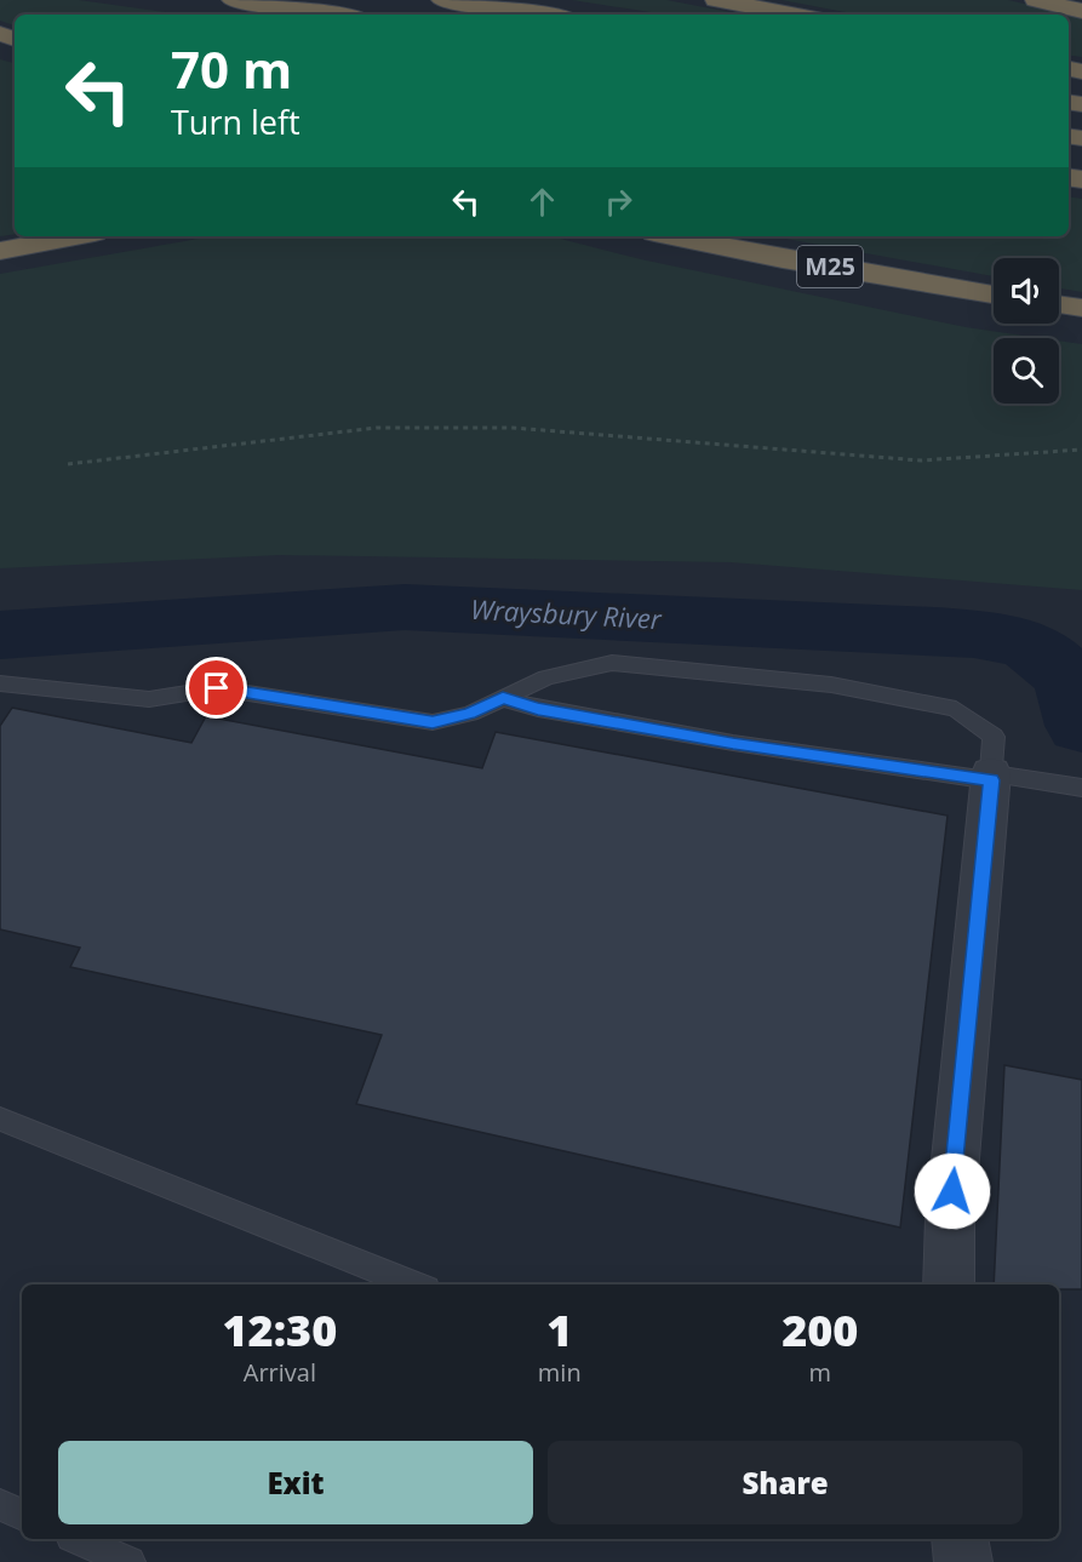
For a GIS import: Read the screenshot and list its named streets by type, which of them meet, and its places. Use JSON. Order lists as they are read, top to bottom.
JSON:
{
  "streets": {
    "highway": ["M25"]
  },
  "water": ["Wraysbury River"],
  "page": {
    "turn": ["70 m", "Turn left"],
    "eta": [
      "12:30",
      "Arrival",
      "1",
      "min",
      "200",
      "m"
    ],
    "buttons": ["Exit", "Share"]
  }
}
